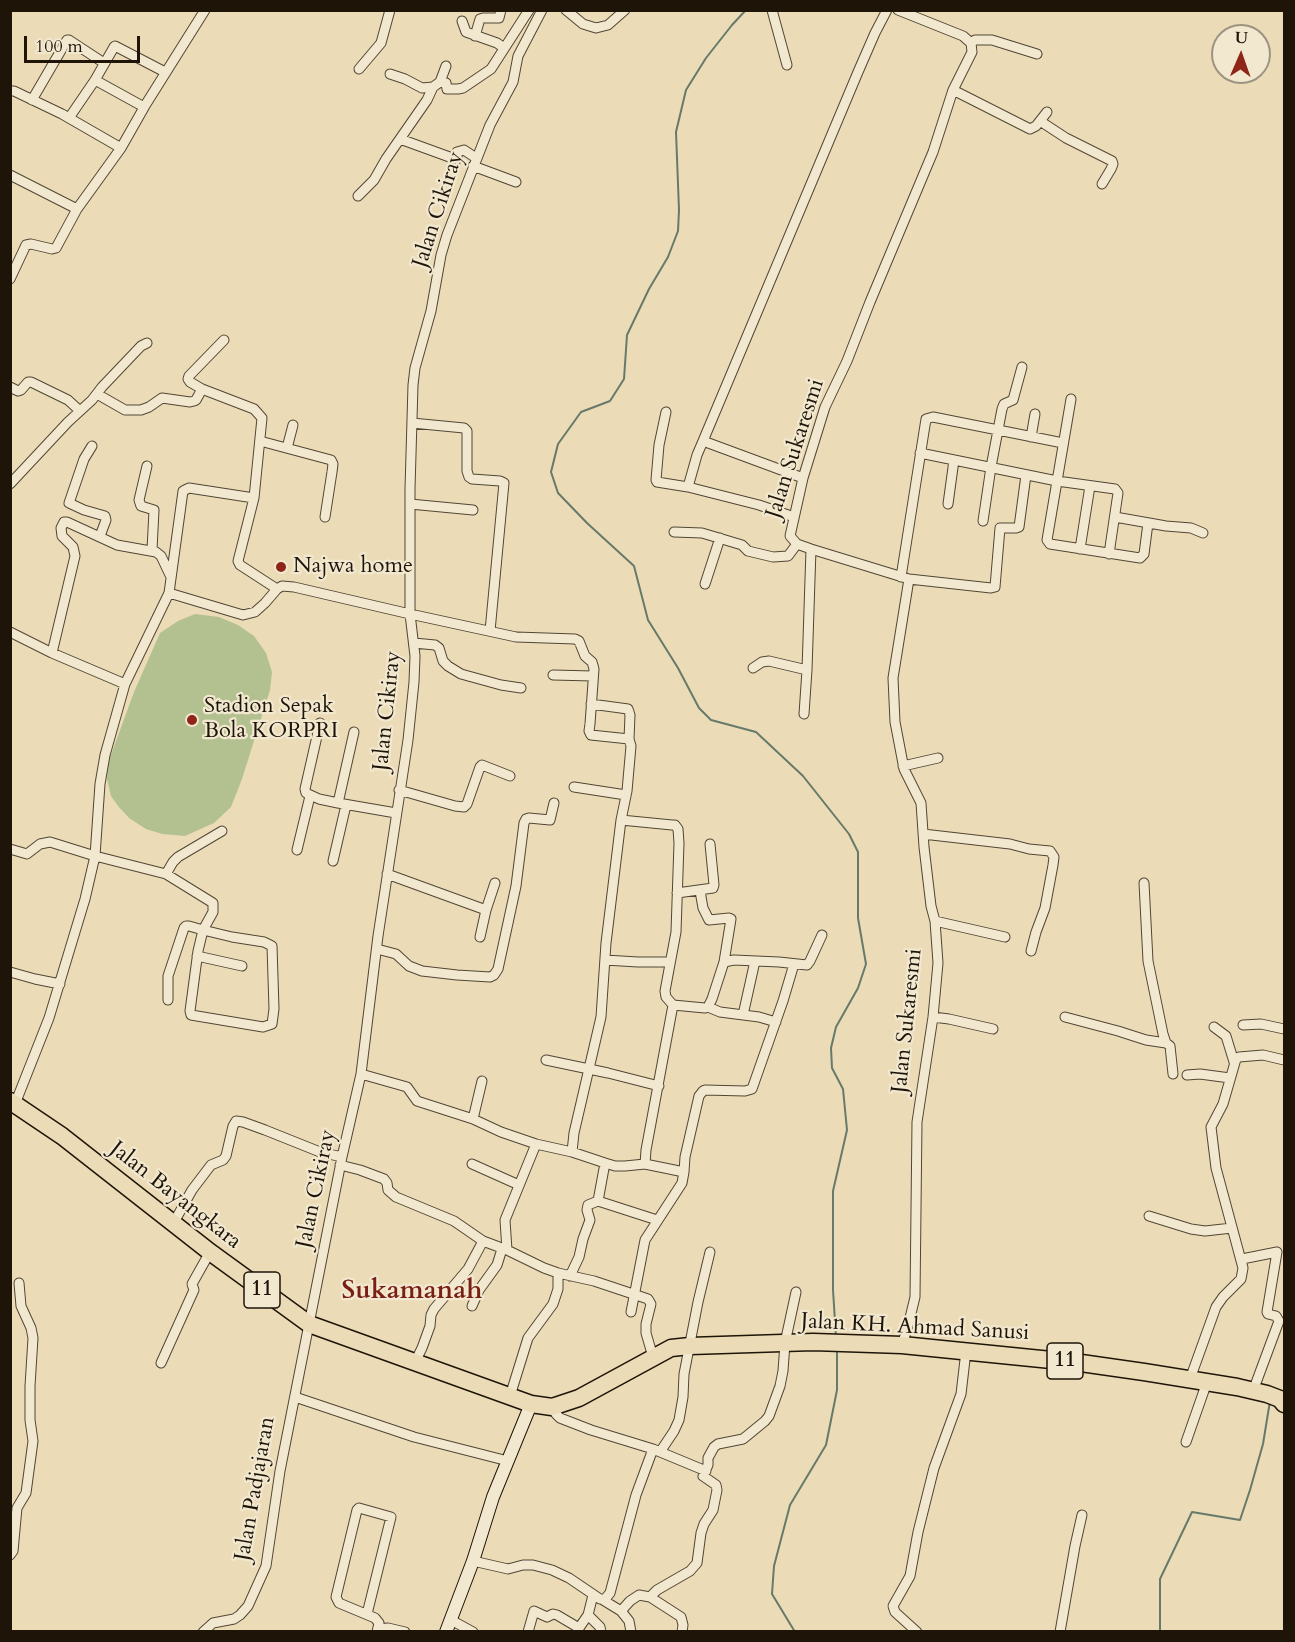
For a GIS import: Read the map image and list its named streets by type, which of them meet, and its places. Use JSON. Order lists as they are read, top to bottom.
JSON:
{
  "streets": {
    "highway": ["Jalan Bayangkara", "11", "Jalan KH. Ahmad Sanusi"],
    "street": ["Jalan Cikiray", "Jalan Sukaresmi", "Jalan Padjajaran"]
  },
  "crossings": [
    ["Jalan Cikiray", "Jalan Bayangkara"],
    ["Jalan Cikiray", "Jalan Padjajaran"],
    ["Jalan Sukaresmi", "Jalan KH. Ahmad Sanusi"],
    ["Jalan Bayangkara", "Jalan KH. Ahmad Sanusi"],
    ["Jalan Bayangkara", "Jalan Padjajaran"]
  ],
  "districts": ["Sukamanah"],
  "places": ["Najwa home", "Stadion Sepak Bola KORPRI"],
  "scale_bar": "100 m",
  "north": "top"
}
